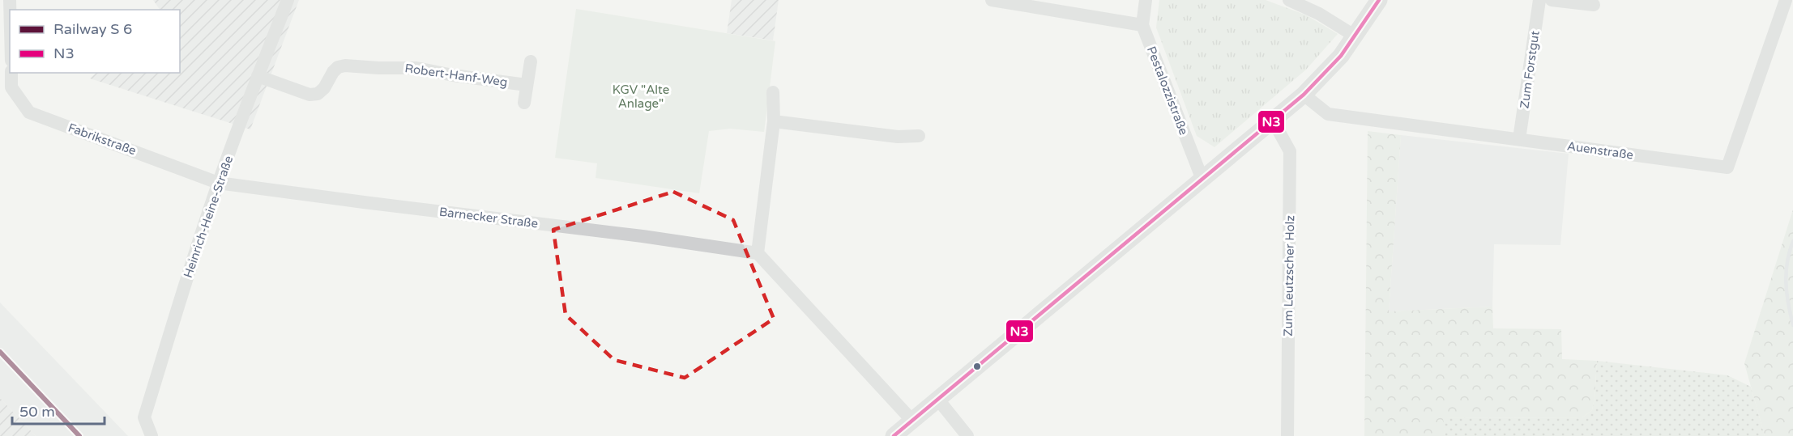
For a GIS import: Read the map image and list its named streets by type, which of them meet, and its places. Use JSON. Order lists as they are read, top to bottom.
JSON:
{
  "streets": {
    "street": [
      "Zum Forstgut",
      "Robert-Hanf-Weg",
      "Pestalozzistraße",
      "Fabrikstraße",
      "Auenstraße",
      "Heinrich-Heine-Straße",
      "Barnecker Straße",
      "Zum Leutzscher Holz"
    ]
  },
  "crossings": [
    ["Zum Forstgut", "Auenstraße"],
    ["Robert-Hanf-Weg", "Heinrich-Heine-Straße"],
    ["Fabrikstraße", "Heinrich-Heine-Straße"],
    ["Fabrikstraße", "Barnecker Straße"],
    ["Heinrich-Heine-Straße", "Barnecker Straße"]
  ],
  "parks": ["KGV \"Alte Anlage\""],
  "lines": ["transit line N3"],
  "legend": ["Railway S 6", "N3"],
  "scale_bar": "50 m"
}
